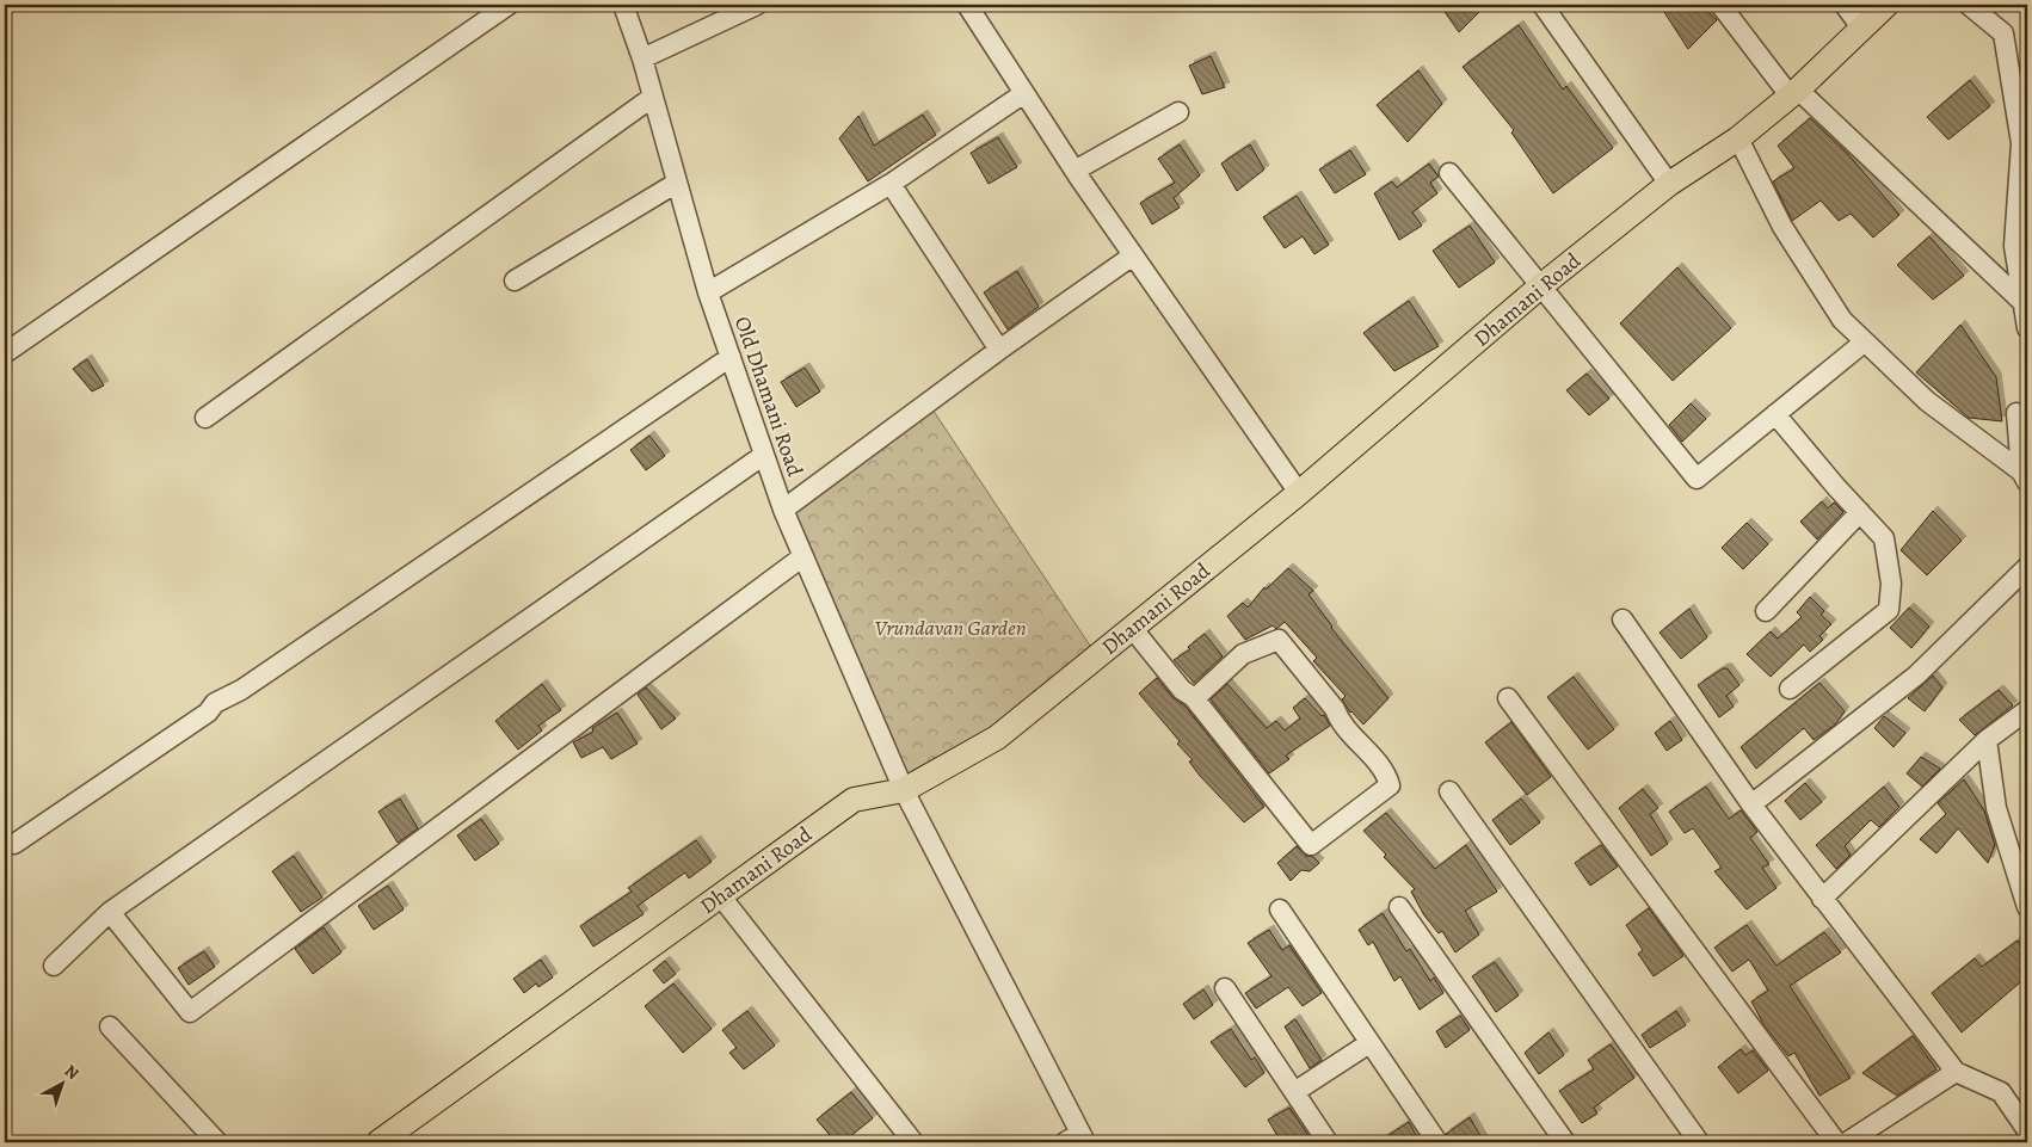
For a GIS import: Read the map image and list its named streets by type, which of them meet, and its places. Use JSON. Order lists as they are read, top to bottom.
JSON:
{
  "streets": {
    "main road": ["Dhamani Road"],
    "street": ["Old Dhamani Road"]
  },
  "crossings": [
    ["Dhamani Road", "Old Dhamani Road"]
  ],
  "parks": ["Vrundavan Garden"],
  "north": "top right"
}
